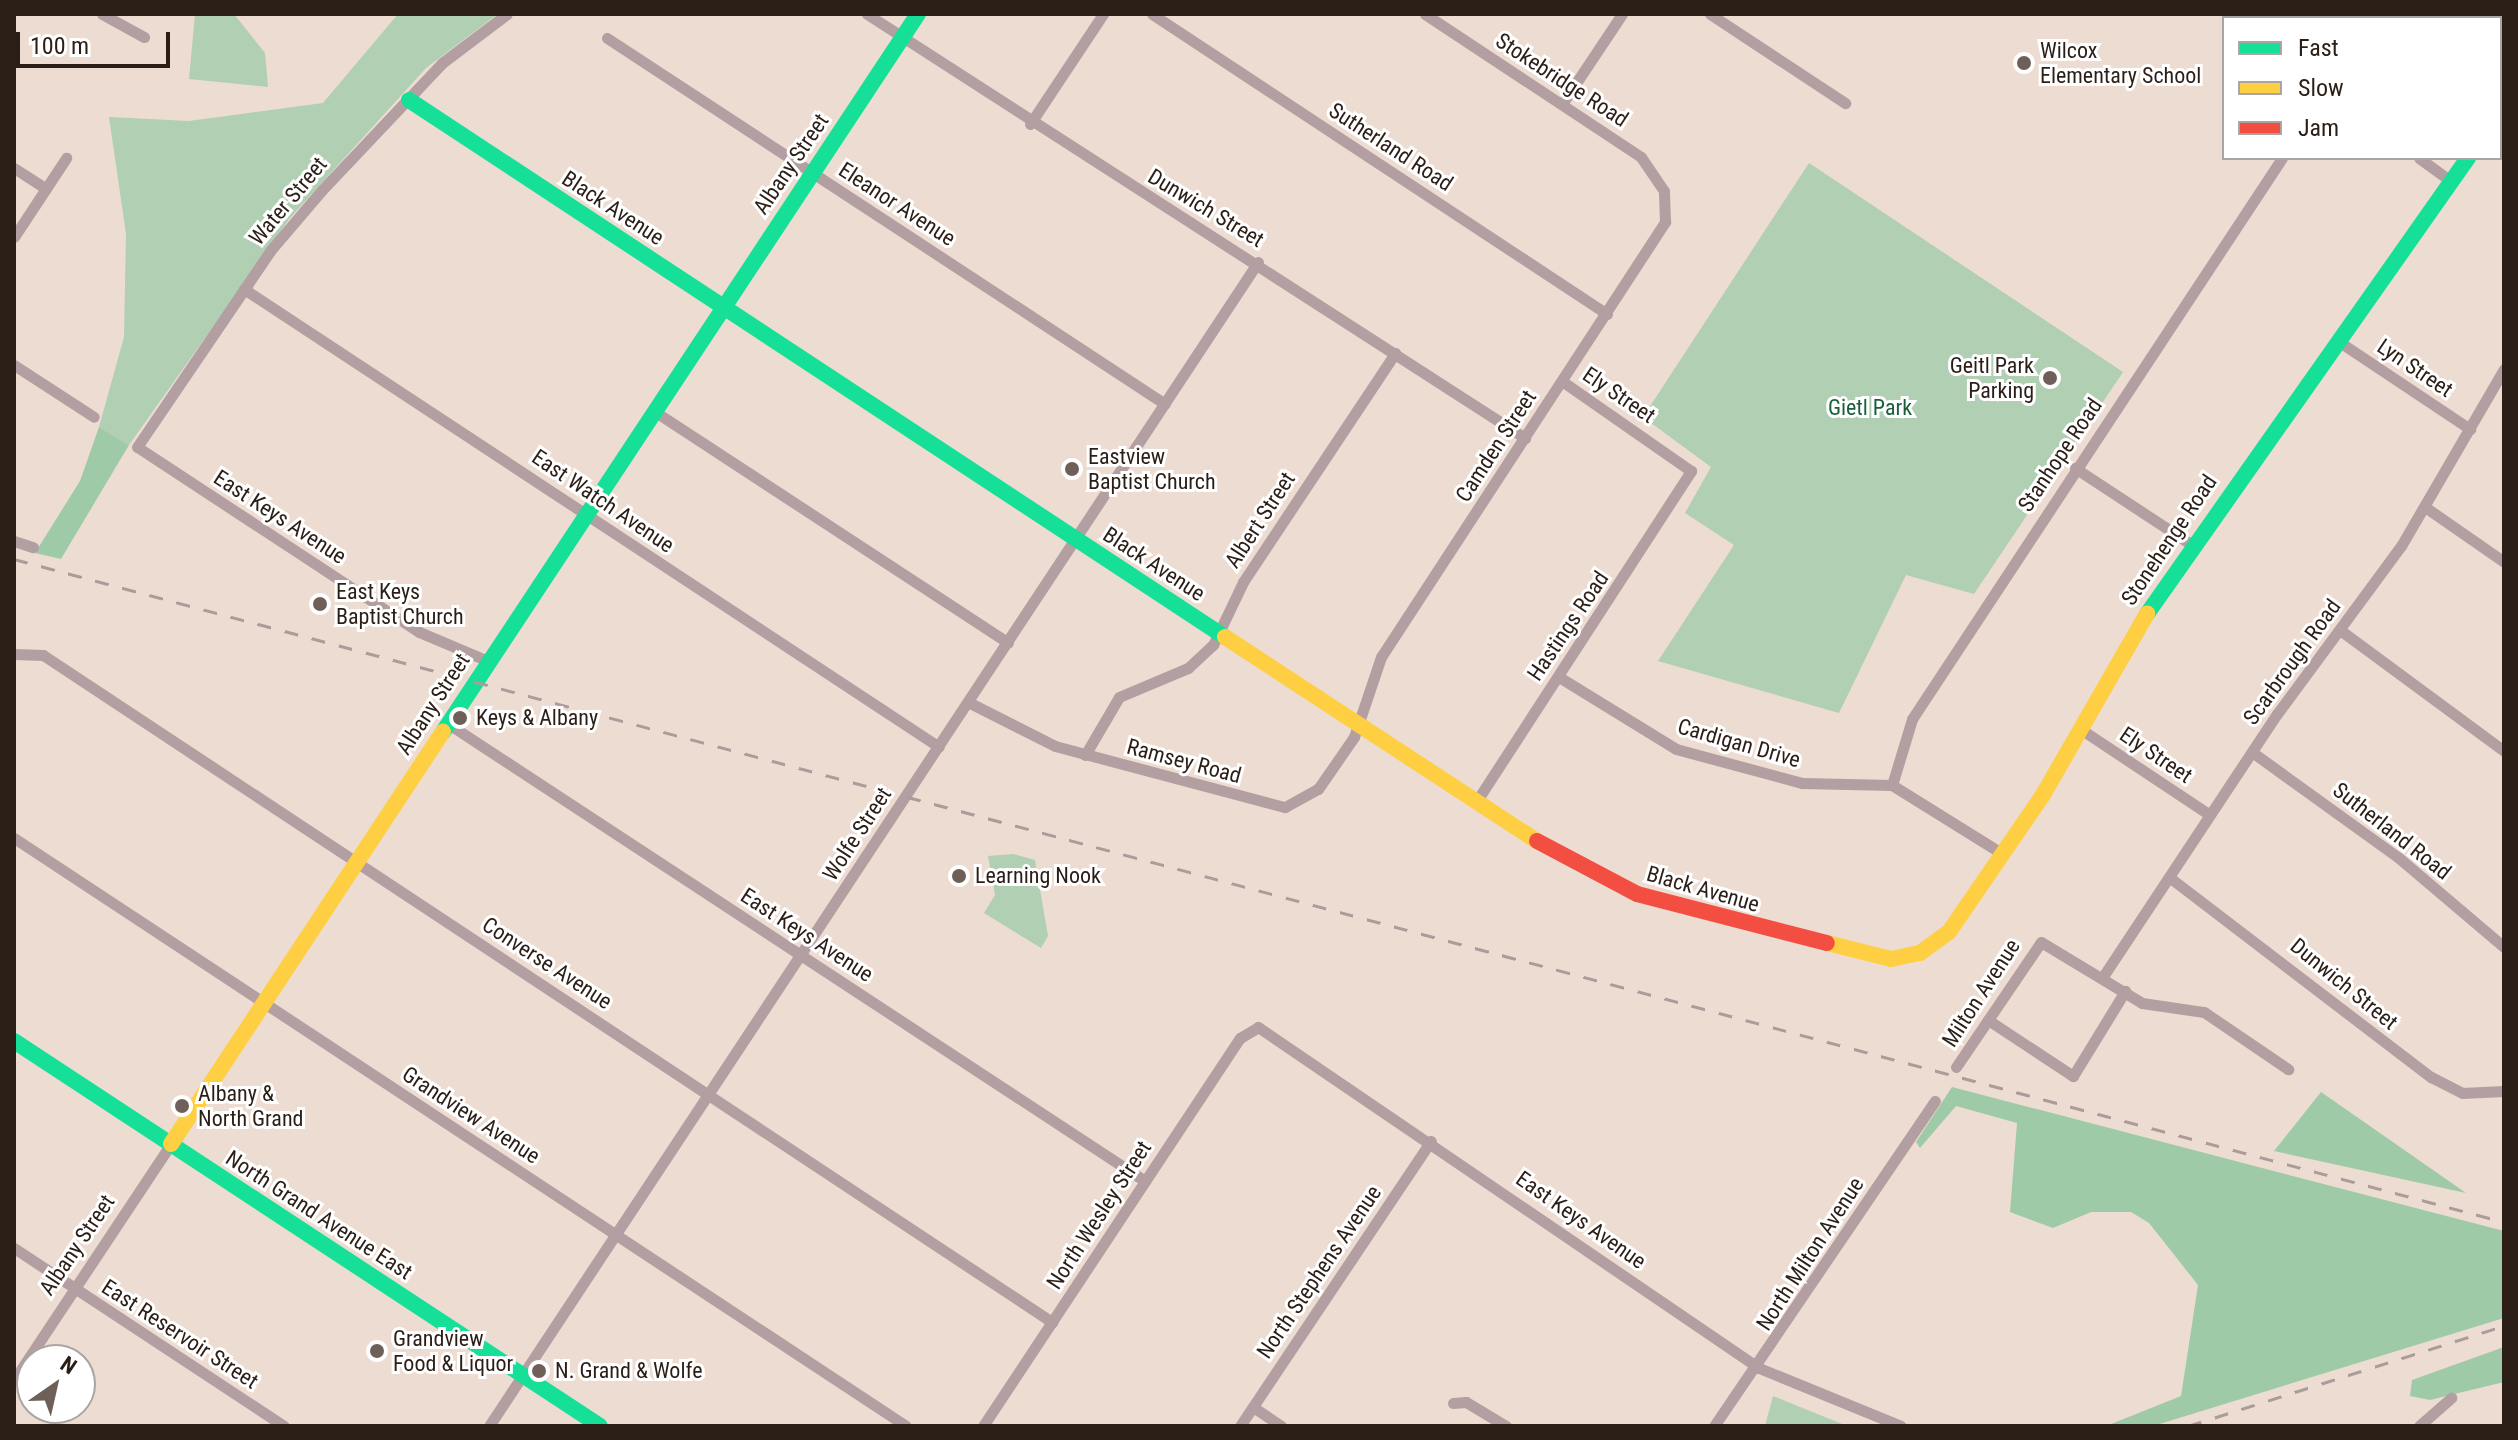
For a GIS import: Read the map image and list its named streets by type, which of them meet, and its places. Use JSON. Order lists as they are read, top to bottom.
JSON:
{
  "streets": {
    "street": [
      "Stokebridge Road",
      "Sutherland Road",
      "Albany Street",
      "Water Street",
      "Eleanor Avenue",
      "Black Avenue",
      "Dunwich Street",
      "Lyn Street",
      "Ely Street",
      "Camden Street",
      "Stanhope Road",
      "East Watch Avenue",
      "East Keys Avenue",
      "Albert Street",
      "Stonehenge Road",
      "Hastings Road",
      "Scarbrough Road",
      "Cardigan Drive",
      "Ramsey Road",
      "Wolfe Street",
      "Converse Avenue",
      "Milton Avenue",
      "Grandview Avenue",
      "North Grand Avenue East",
      "North Wesley Street",
      "North Milton Avenue",
      "North Stephens Avenue",
      "East Reservoir Street"
    ]
  },
  "crossings": [
    ["Stokebridge Road", "Camden Street"],
    ["Sutherland Road", "Camden Street"],
    ["Sutherland Road", "Scarbrough Road"],
    ["Albany Street", "Eleanor Avenue"],
    ["Albany Street", "Black Avenue"],
    ["Albany Street", "Dunwich Street"],
    ["Albany Street", "East Watch Avenue"],
    ["Albany Street", "East Keys Avenue"],
    ["Albany Street", "Converse Avenue"],
    ["Albany Street", "Grandview Avenue"],
    ["Albany Street", "North Grand Avenue East"],
    ["Albany Street", "East Reservoir Street"],
    ["Water Street", "Black Avenue"],
    ["Water Street", "East Watch Avenue"],
    ["Water Street", "East Keys Avenue"],
    ["Eleanor Avenue", "Wolfe Street"],
    ["Black Avenue", "Camden Street"],
    ["Black Avenue", "Albert Street"],
    ["Black Avenue", "Stonehenge Road"],
    ["Black Avenue", "Hastings Road"],
    ["Black Avenue", "Ramsey Road"],
    ["Black Avenue", "Wolfe Street"],
    ["Dunwich Street", "Camden Street"],
    ["Dunwich Street", "Albert Street"],
    ["Dunwich Street", "Scarbrough Road"],
    ["Dunwich Street", "Wolfe Street"],
    ["Lyn Street", "Stonehenge Road"],
    ["Lyn Street", "Scarbrough Road"],
    ["Ely Street", "Camden Street"],
    ["Ely Street", "Stonehenge Road"],
    ["Ely Street", "Hastings Road"],
    ["Ely Street", "Scarbrough Road"],
    ["Camden Street", "Ramsey Road"],
    ["Stanhope Road", "Cardigan Drive"],
    ["East Watch Avenue", "Wolfe Street"],
    ["East Keys Avenue", "Wolfe Street"],
    ["East Keys Avenue", "North Wesley Street"],
    ["East Keys Avenue", "North Milton Avenue"],
    ["East Keys Avenue", "North Stephens Avenue"],
    ["Albert Street", "Ramsey Road"],
    ["Hastings Road", "Cardigan Drive"],
    ["Scarbrough Road", "Milton Avenue"],
    ["Ramsey Road", "Wolfe Street"],
    ["Wolfe Street", "Converse Avenue"],
    ["Wolfe Street", "Grandview Avenue"],
    ["Wolfe Street", "North Grand Avenue East"],
    ["Converse Avenue", "North Wesley Street"]
  ],
  "parks": ["Gietl Park"],
  "places": [
    "Wilcox Elementary School",
    "Geitl Park Parking",
    "Eastview Baptist Church",
    "East Keys Baptist Church",
    "Keys & Albany",
    "Learning Nook",
    "Albany & North Grand",
    "Grandview Food & Liquor",
    "N. Grand & Wolfe"
  ],
  "legend": ["Fast", "Slow", "Jam"],
  "scale_bar": "100 m",
  "north": "top right"
}
